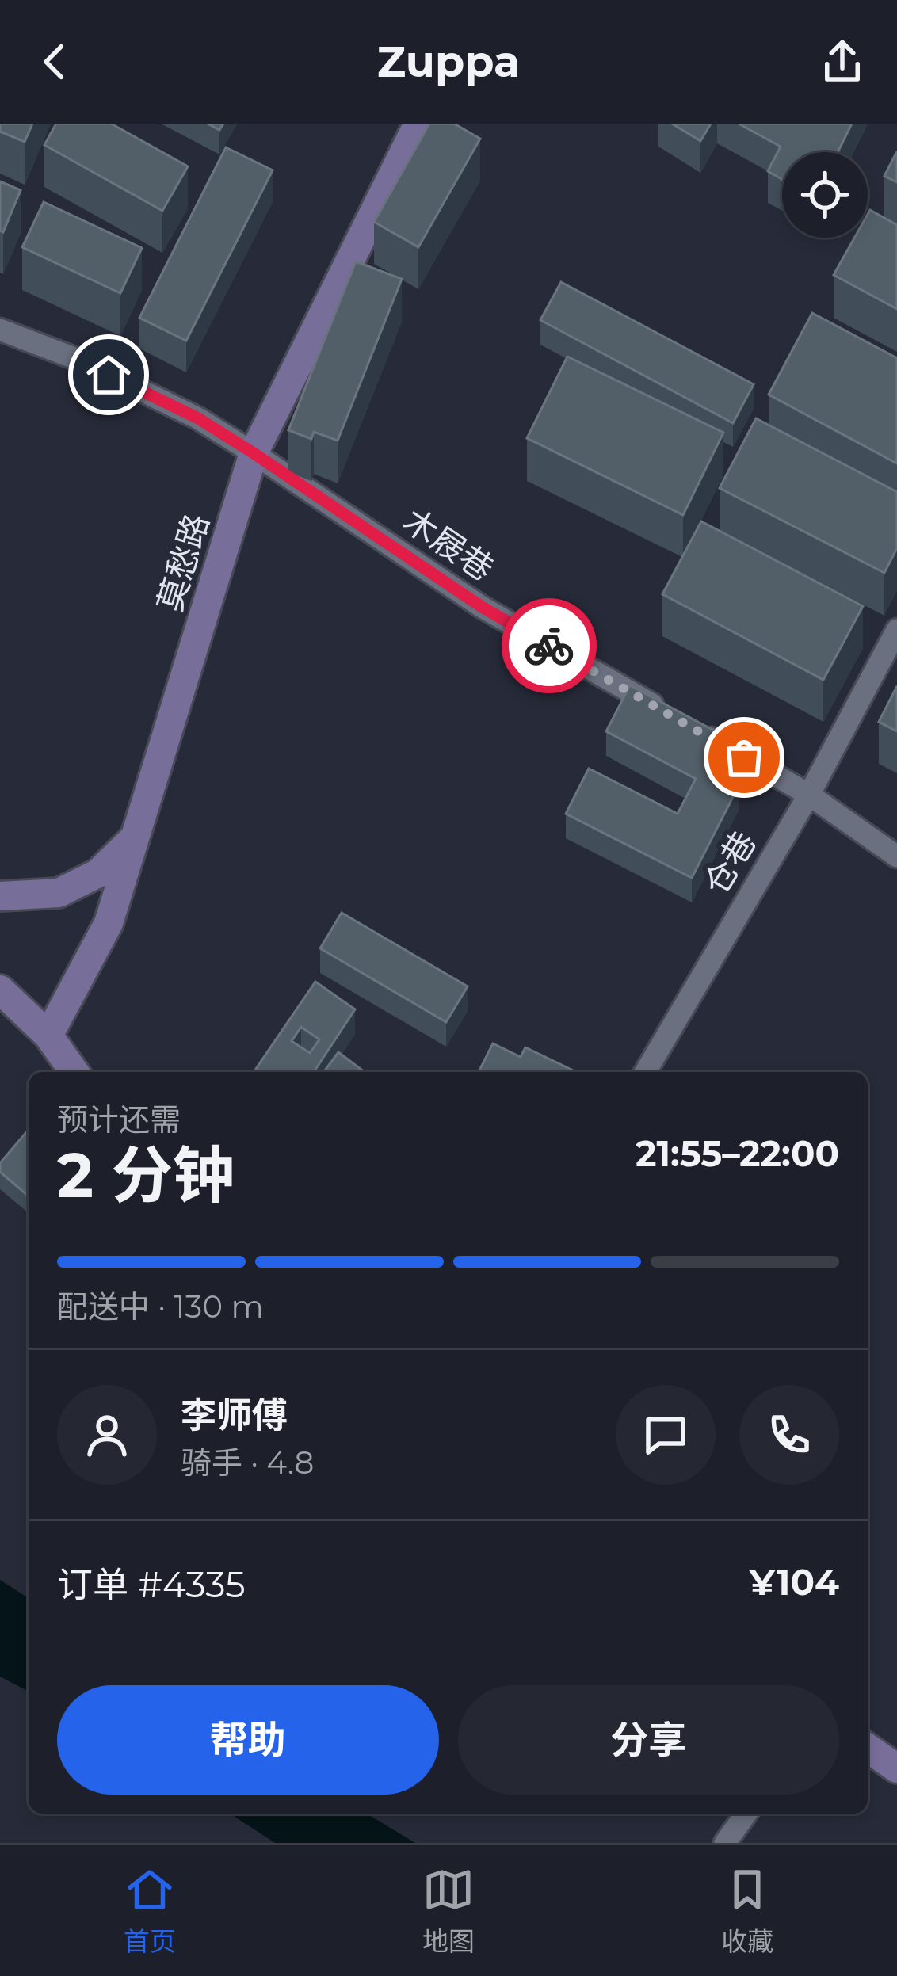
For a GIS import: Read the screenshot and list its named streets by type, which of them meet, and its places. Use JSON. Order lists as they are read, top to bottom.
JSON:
{
  "streets": {
    "main road": ["莫愁路"],
    "street": ["木屐巷", "仓巷"]
  },
  "crossings": [
    ["木屐巷", "莫愁路"],
    ["木屐巷", "仓巷"]
  ],
  "page": {
    "header": "Zuppa",
    "heading": ["2 分钟", "预计还需", "21:55–22:00"],
    "panel": [
      "李师傅",
      "骑手 · 4.8",
      "订单 #4335",
      "¥104"
    ],
    "bar": "配送中 · 130 m",
    "buttons": ["帮助", "分享"],
    "tabs": ["首页", "地图", "收藏"]
  }
}
